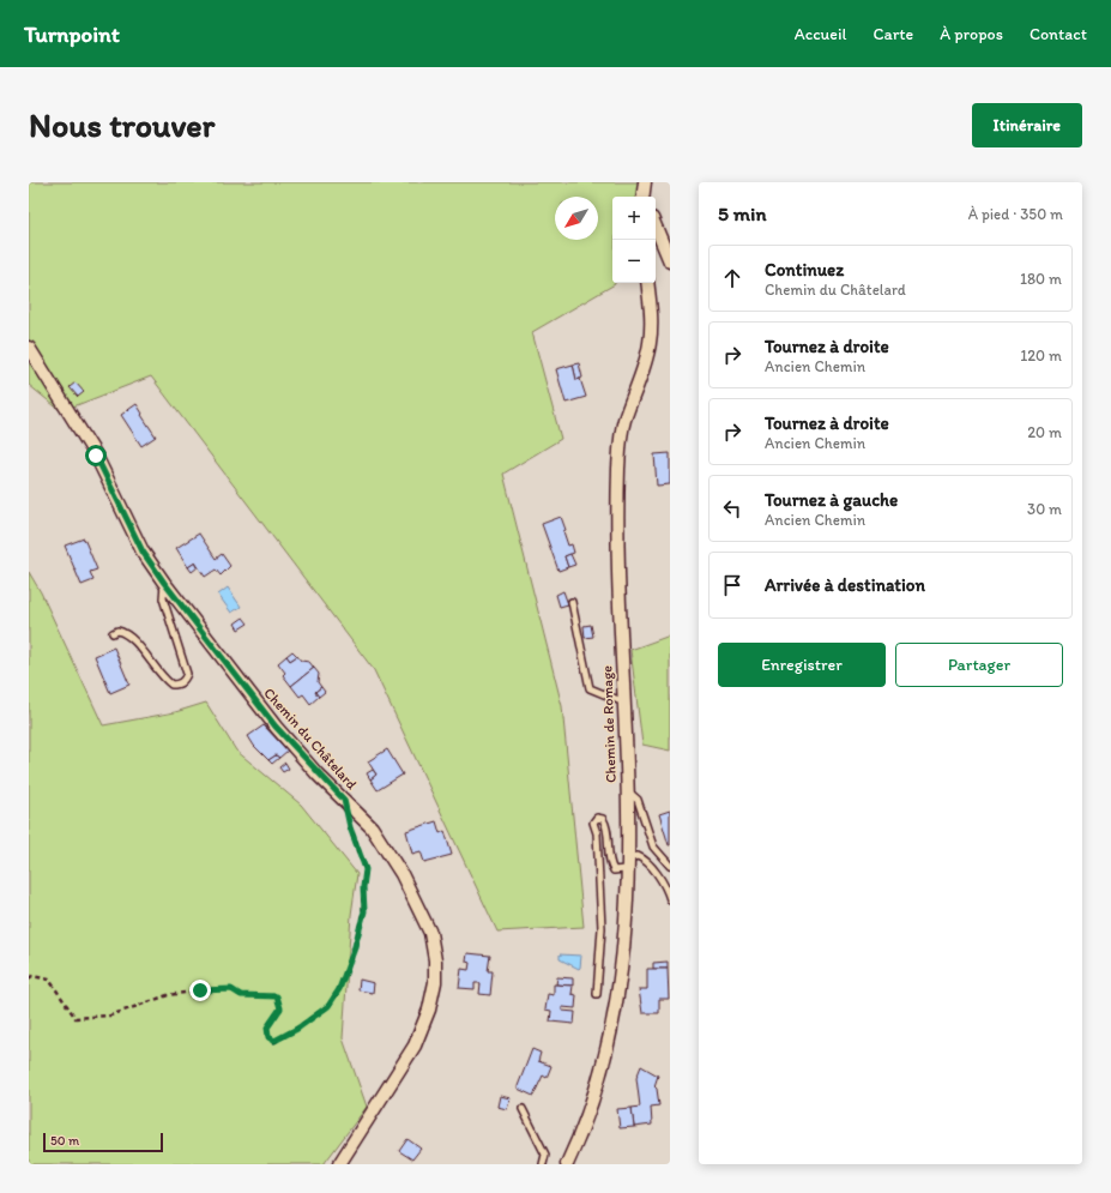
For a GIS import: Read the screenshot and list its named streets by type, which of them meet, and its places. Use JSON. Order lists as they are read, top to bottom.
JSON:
{
  "streets": {
    "street": ["Chemin de Romage", "Chemin du Châtelard"]
  },
  "scale_bar": "50 m",
  "north": "bottom left",
  "page": {
    "header": "Turnpoint",
    "nav": [
      "Accueil",
      "Carte",
      "À propos",
      "Contact"
    ],
    "buttons": [
      "Itinéraire",
      ["Enregistrer", "Partager"]
    ],
    "title": "Nous trouver",
    "heading": ["5 min", "À pied · 350 m"],
    "map_buttons": ["+", "−"],
    "list": [
      ["Continuez", "Chemin du Châtelard", "180 m"],
      ["Tournez à droite", "Ancien Chemin", "120 m"],
      ["Tournez à droite", "Ancien Chemin", "20 m"],
      ["Tournez à gauche", "Ancien Chemin", "30 m"],
      "Arrivée à destination"
    ],
    "scale": "50 m"
  }
}
